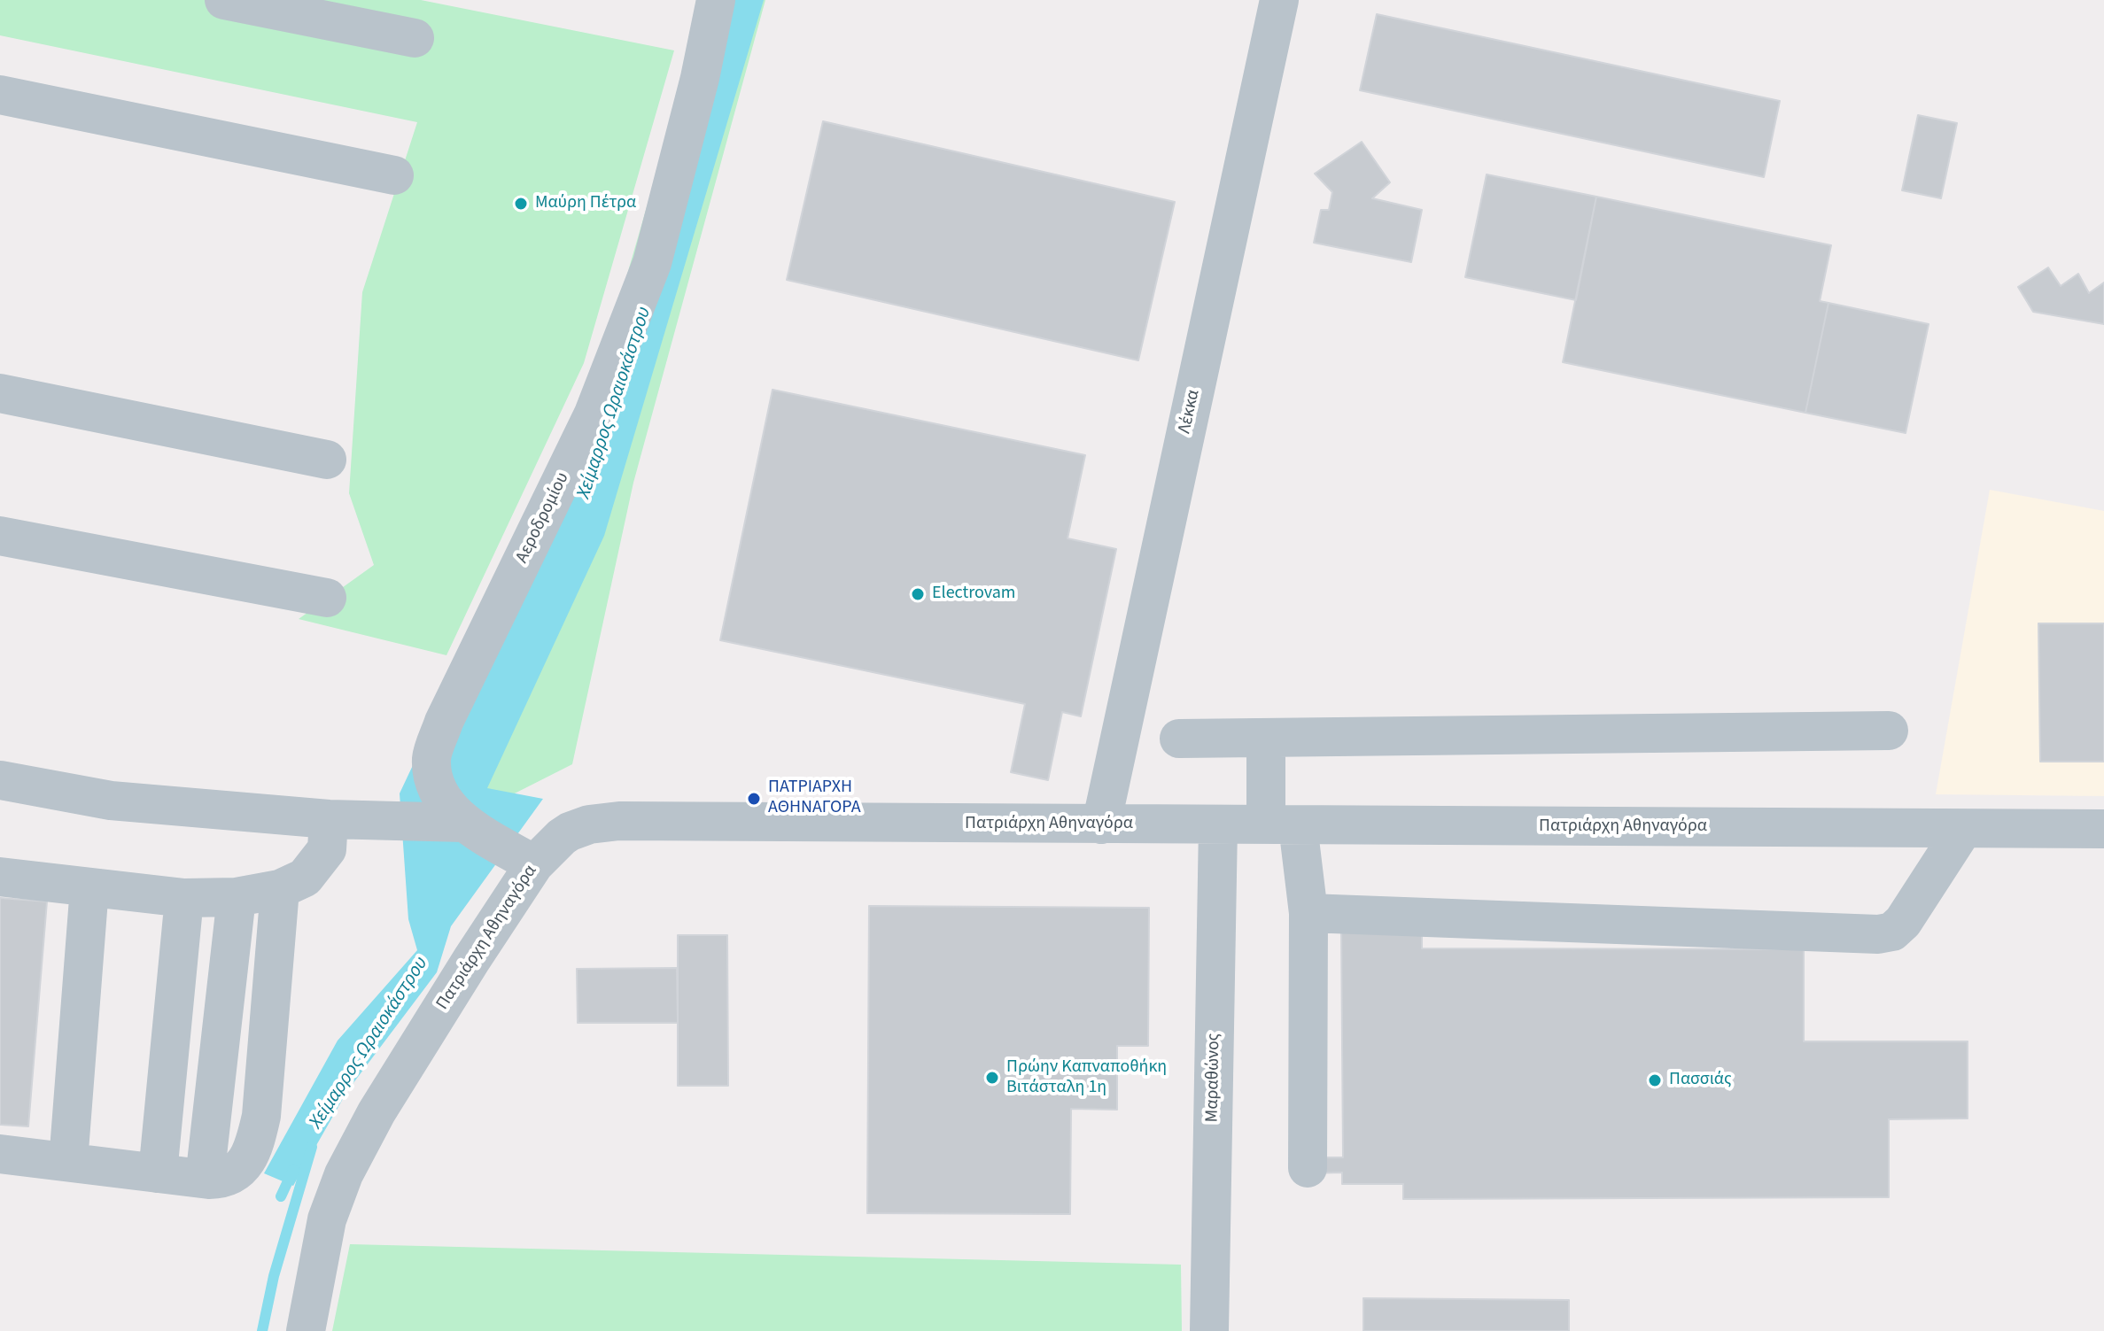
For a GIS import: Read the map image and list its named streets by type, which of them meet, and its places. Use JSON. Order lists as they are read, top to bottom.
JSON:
{
  "streets": {
    "street": [
      "Λέκκα",
      "Αεροδρομίου",
      "Πατριάρχη Αθηναγόρα",
      "Μαραθώνος"
    ]
  },
  "crossings": [
    ["Λέκκα", "Πατριάρχη Αθηναγόρα"],
    ["Αεροδρομίου", "Πατριάρχη Αθηναγόρα"],
    ["Πατριάρχη Αθηναγόρα", "Μαραθώνος"]
  ],
  "water": ["Χείμαρρος Ωραιοκάστρου"],
  "places": [
    "Μαύρη Πέτρα",
    "Electrovam",
    "ΠΑΤΡΙΑΡΧΗ ΑΘΗΝΑΓΟΡΑ",
    "Πρώην Καπναποθήκη Βιτάσταλη 1η",
    "Πασσιάς"
  ]
}
